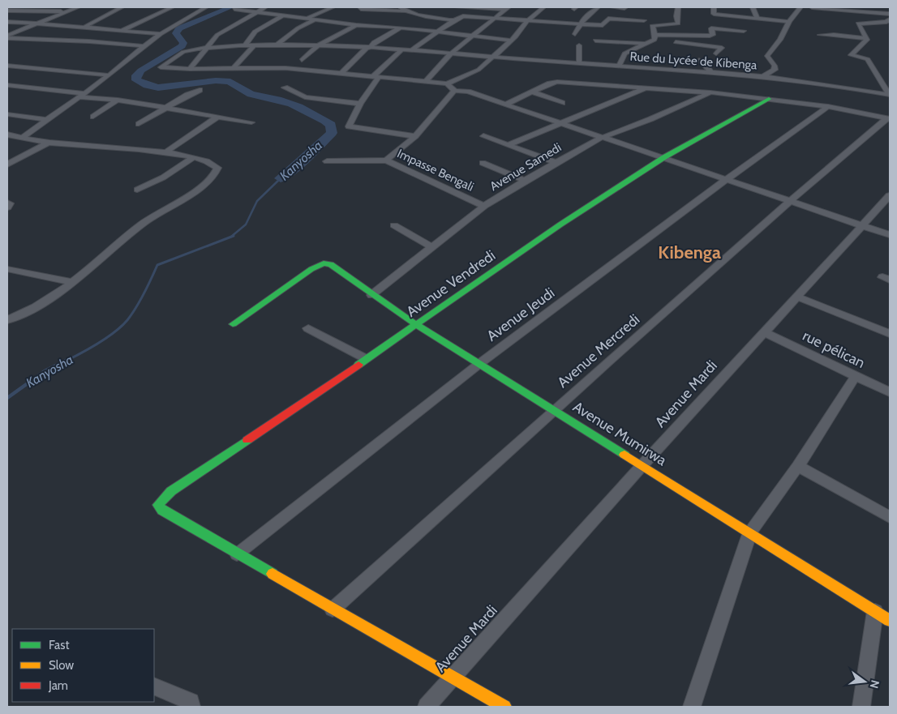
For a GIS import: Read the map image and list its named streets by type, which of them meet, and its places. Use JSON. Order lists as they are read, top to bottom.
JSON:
{
  "streets": {
    "street": [
      "Rue du Lycée de Kibenga",
      "Avenue Samedi",
      "Impasse Bengali",
      "Avenue Vendredi",
      "Avenue Jeudi",
      "rue pélican",
      "Avenue Mercredi",
      "Avenue Mardi",
      "Avenue Mumirwa"
    ]
  },
  "crossings": [
    ["Avenue Samedi", "Impasse Bengali"],
    ["Avenue Samedi", "Avenue Mumirwa"],
    ["Avenue Vendredi", "Avenue Jeudi"],
    ["Avenue Vendredi", "Avenue Mumirwa"],
    ["Avenue Jeudi", "Avenue Mumirwa"],
    ["rue pélican", "Avenue Mardi"],
    ["Avenue Mercredi", "Avenue Mumirwa"],
    ["Avenue Mardi", "Avenue Mumirwa"]
  ],
  "districts": ["Kibenga"],
  "water": ["Kanyosha"],
  "legend": ["Fast", "Slow", "Jam"],
  "north": "right"
}
